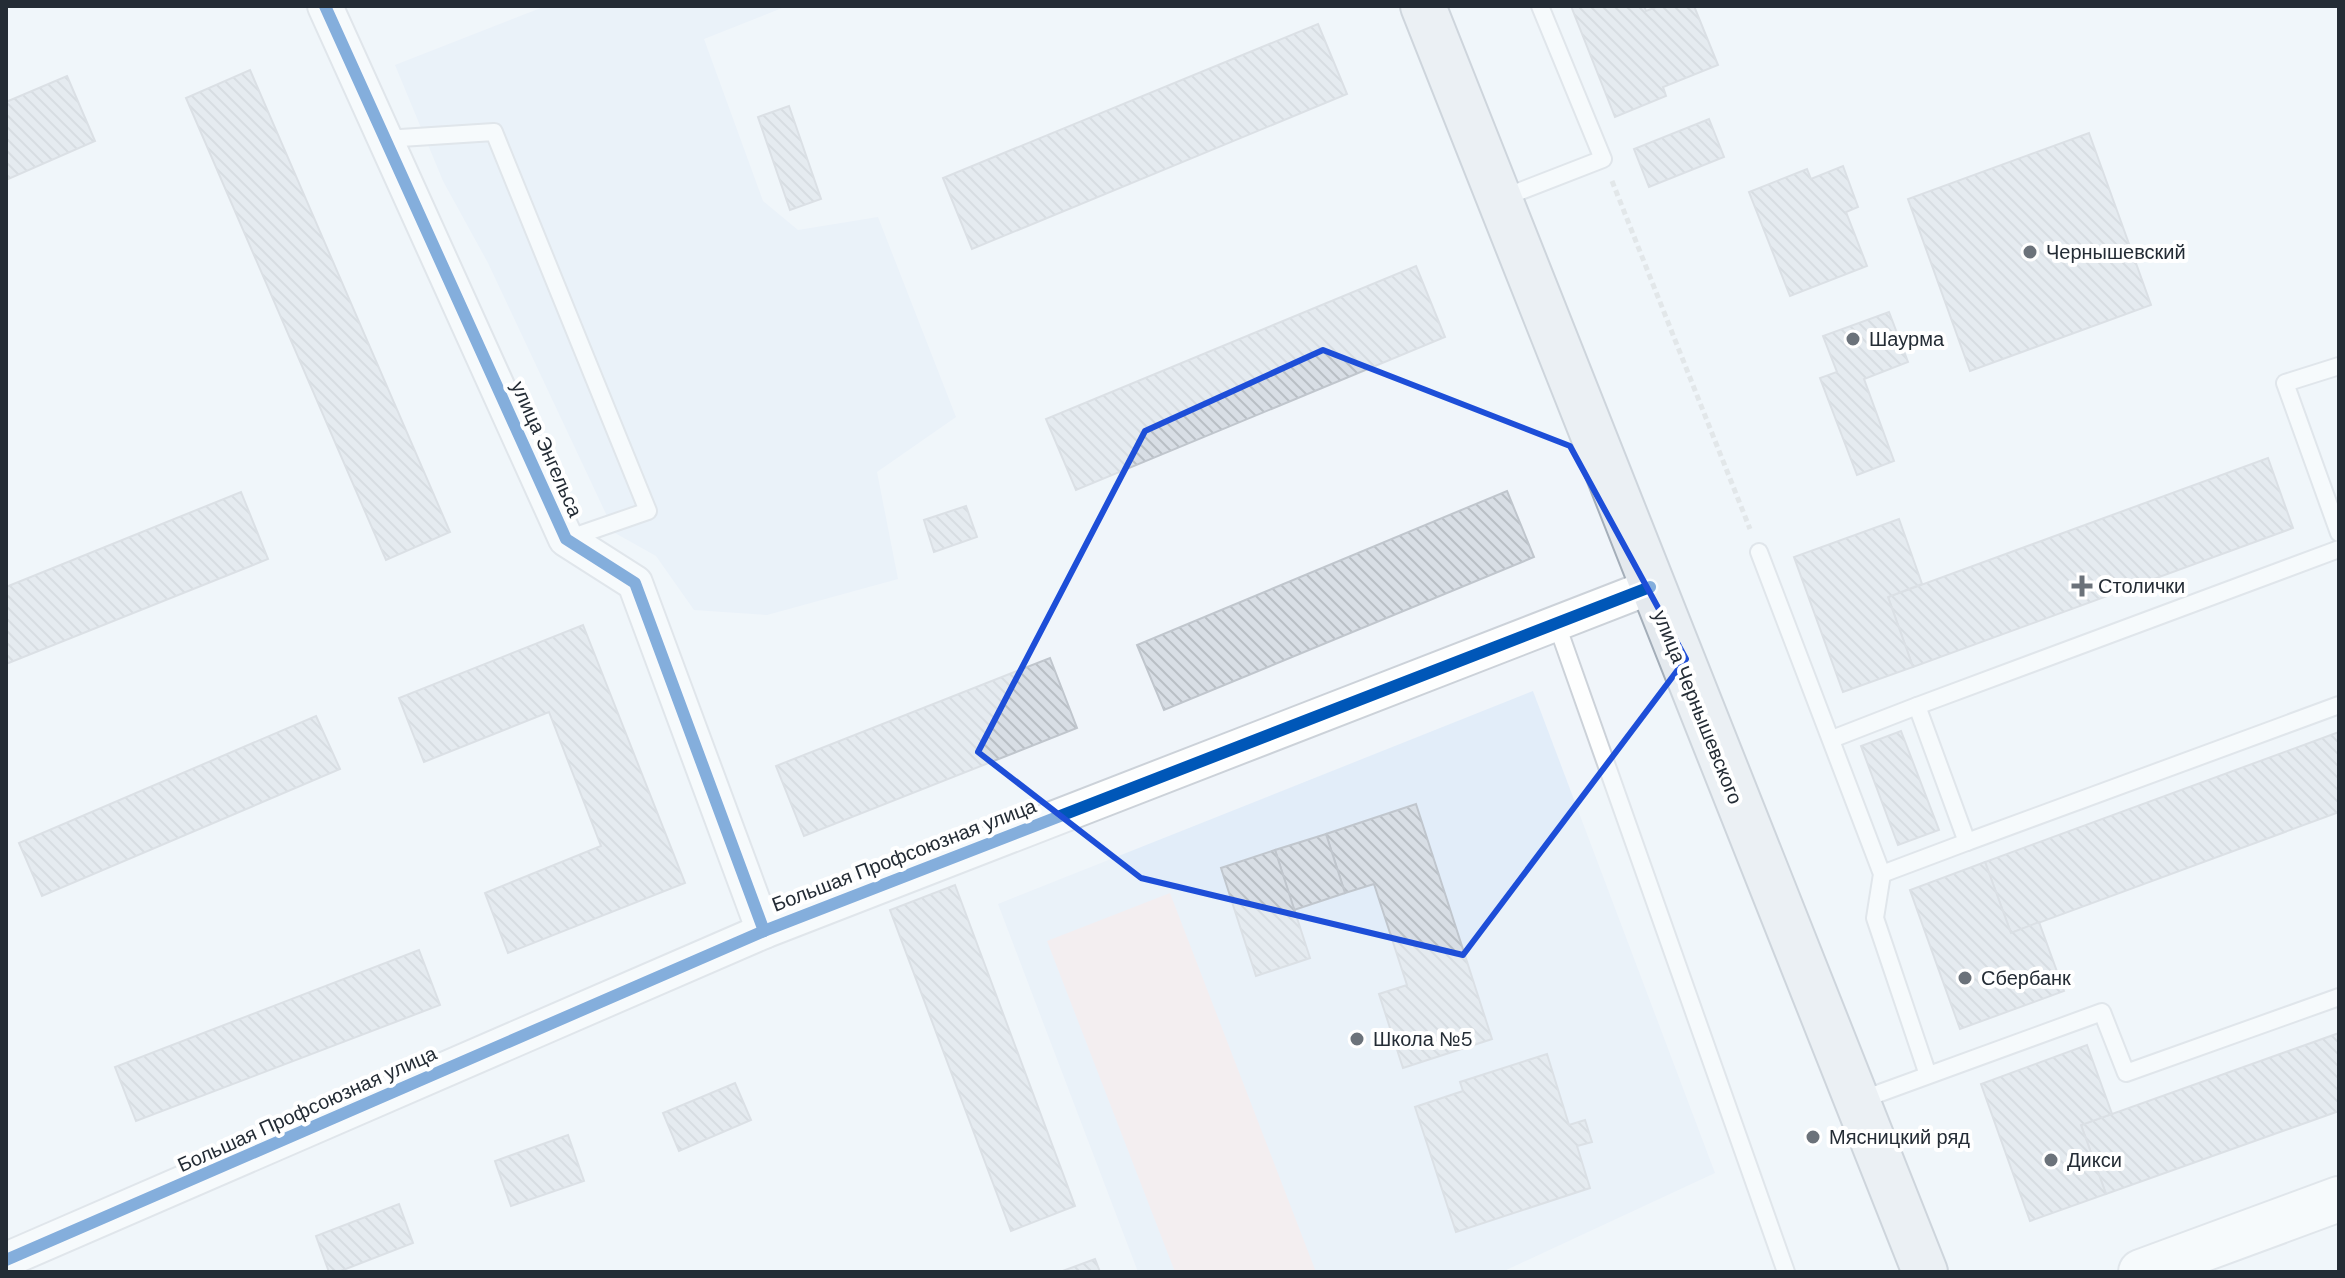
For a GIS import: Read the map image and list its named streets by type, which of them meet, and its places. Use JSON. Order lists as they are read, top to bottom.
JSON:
{
  "streets": {
    "main road": ["улица Чернышевского"],
    "street": ["улица Энгельса", "Большая Профсоюзная улица"]
  },
  "crossings": [
    ["улица Энгельса", "Большая Профсоюзная улица"],
    ["улица Чернышевского", "Большая Профсоюзная улица"]
  ],
  "places": {
    "other": [
      "Чернышевский",
      "Шаурма",
      "Сбербанк",
      "Школа №5",
      "Мясницкий ряд",
      "Дикси"
    ],
    "health": ["Столички"]
  }
}
